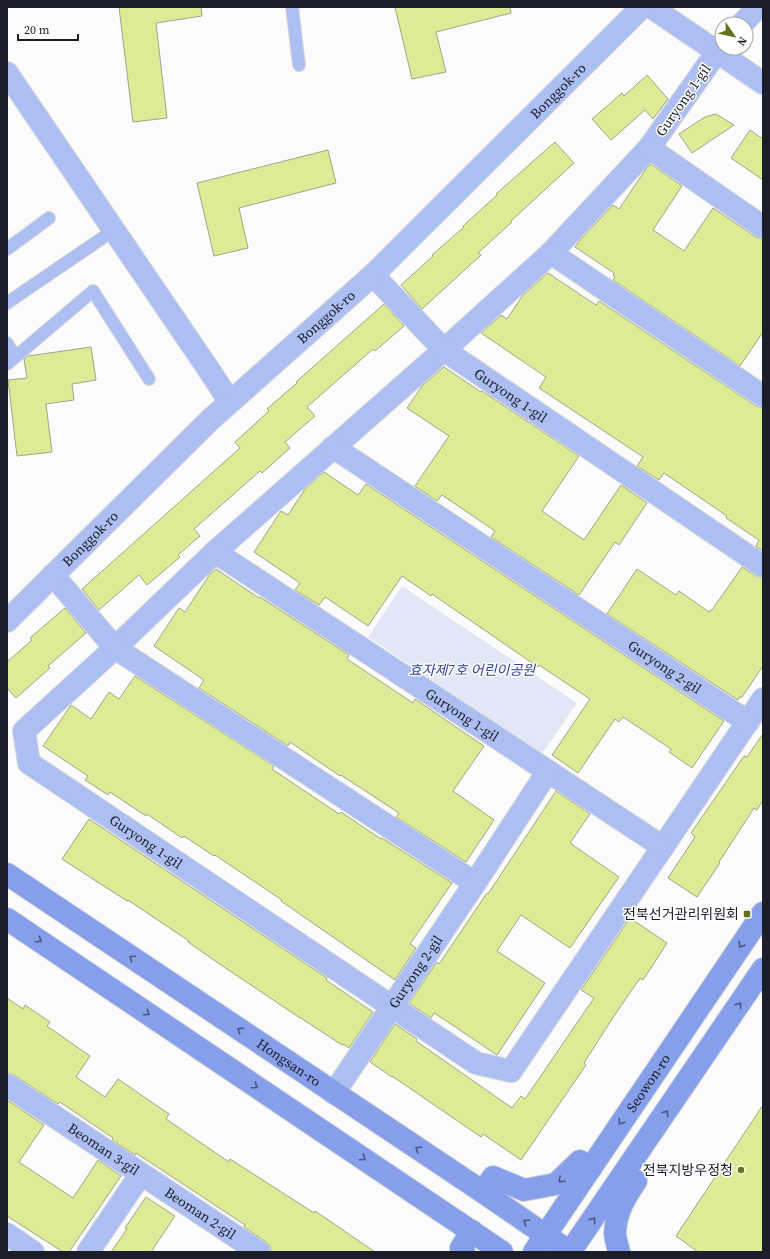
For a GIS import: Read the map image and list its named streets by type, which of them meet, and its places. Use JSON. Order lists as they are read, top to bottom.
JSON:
{
  "streets": {
    "street": [
      "Bonggok-ro",
      "Guryong 1-gil",
      "Guryong 2-gil",
      "Hongsan-ro",
      "Seowon-ro",
      "Beoman 3-gil",
      "Beoman 2-gil"
    ]
  },
  "crossings": [
    ["Guryong 1-gil", "Guryong 2-gil"],
    ["Hongsan-ro", "Seowon-ro"],
    ["Beoman 3-gil", "Beoman 2-gil"]
  ],
  "parks": ["효자제7호 어린이공원"],
  "places": {
    "transit": ["전북선거관리위원회"],
    "other": ["전북지방우정청"]
  },
  "scale_bar": "20 m",
  "north": "bottom right"
}
